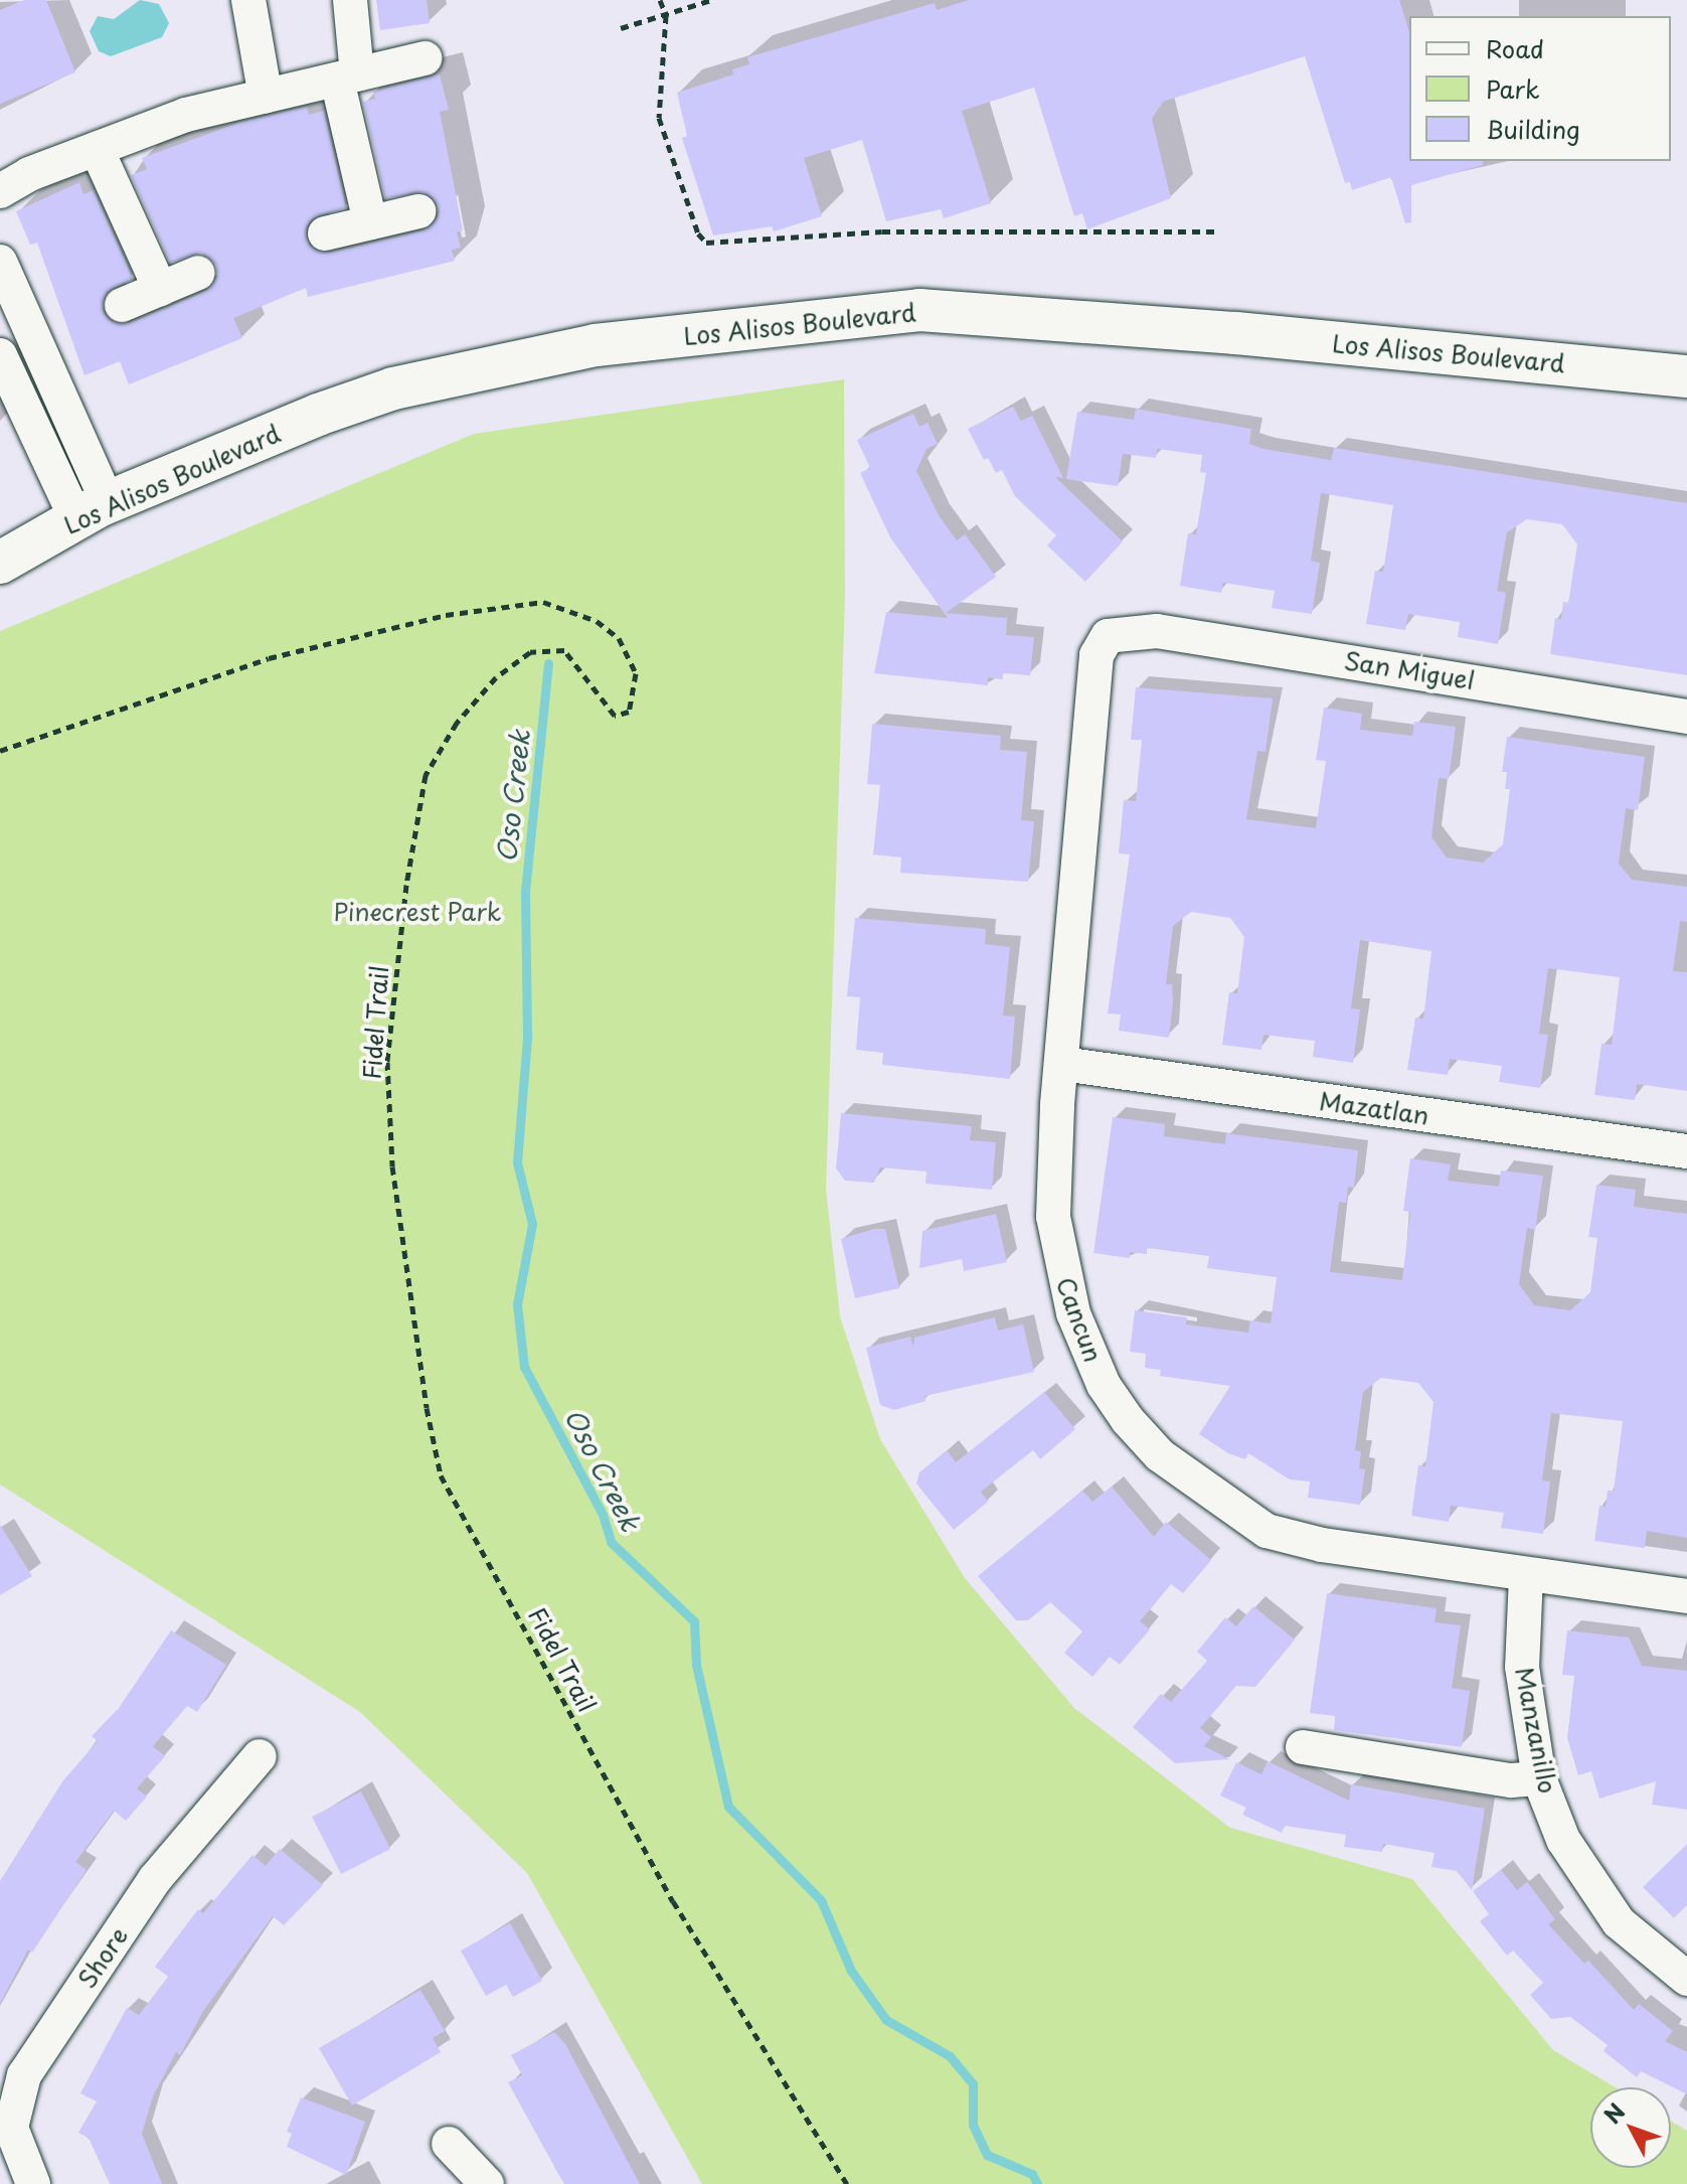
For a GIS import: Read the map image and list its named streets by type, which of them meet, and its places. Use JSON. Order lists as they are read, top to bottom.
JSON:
{
  "streets": {
    "main road": ["Los Alisos Boulevard"],
    "street": [
      "San Miguel",
      "Mazatlan",
      "Cancun",
      "Manzanillo",
      "Shore"
    ],
    "path": ["Fidel Trail"]
  },
  "crossings": [
    ["San Miguel", "Cancun"],
    ["Mazatlan", "Cancun"],
    ["Cancun", "Manzanillo"]
  ],
  "water": ["Oso Creek"],
  "parks": ["Pinecrest Park"],
  "legend": ["Road", "Park", "Building"],
  "north": "top left"
}
